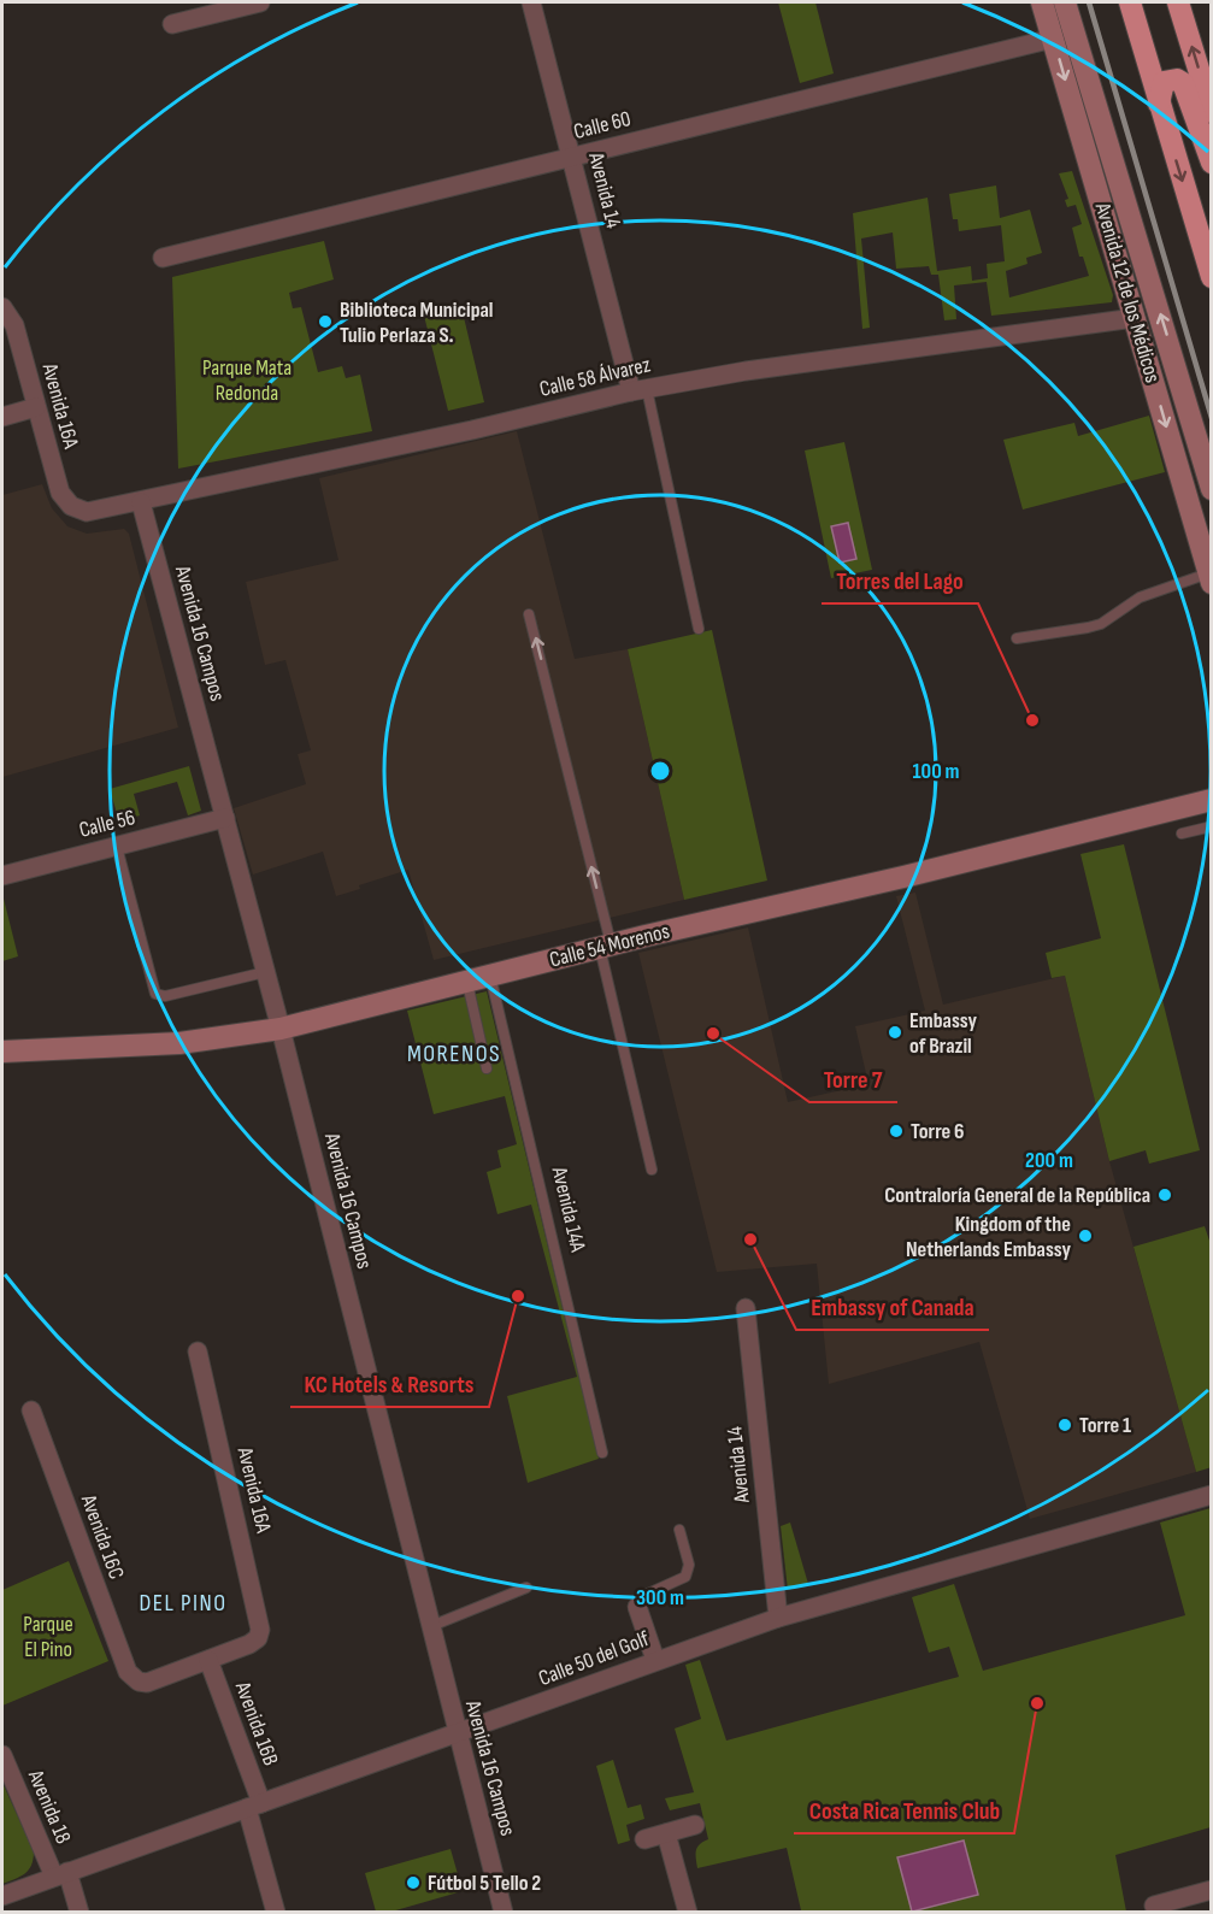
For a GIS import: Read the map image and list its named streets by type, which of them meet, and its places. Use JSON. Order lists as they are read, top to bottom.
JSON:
{
  "streets": {
    "main road": ["Avenida 12 de los Médicos", "Calle 54 Morenos"],
    "street": [
      "Calle 60",
      "Avenida 14",
      "Calle 58 Álvarez",
      "Avenida 16A",
      "Avenida 16 Campos",
      "Calle 56",
      "Avenida 16C",
      "Calle 50 del Golf",
      "Avenida 16B",
      "Avenida 18"
    ],
    "lane": ["Avenida 14A"]
  },
  "crossings": [
    ["Calle 60", "Avenida 14"],
    ["Calle 60", "Avenida 12 de los Médicos"],
    ["Avenida 14", "Calle 58 Álvarez"],
    ["Avenida 14", "Calle 50 del Golf"],
    ["Avenida 12 de los Médicos", "Calle 58 Álvarez"],
    ["Calle 58 Álvarez", "Avenida 16A"],
    ["Calle 58 Álvarez", "Avenida 16 Campos"],
    ["Avenida 16A", "Avenida 16C"],
    ["Avenida 16A", "Avenida 16B"],
    ["Avenida 16 Campos", "Calle 56"],
    ["Avenida 16 Campos", "Calle 54 Morenos"],
    ["Avenida 16 Campos", "Calle 50 del Golf"],
    ["Calle 54 Morenos", "Avenida 14A"],
    ["Avenida 16C", "Avenida 16B"],
    ["Calle 50 del Golf", "Avenida 16B"],
    ["Calle 50 del Golf", "Avenida 18"]
  ],
  "districts": ["MORENOS", "DEL PINO"],
  "parks": ["Parque Mata Redonda", "Parque El Pino"],
  "places": [
    "Biblioteca Municipal Tulio Perlaza S.",
    "Torres del Lago",
    "Embassy of Brazil",
    "Torre 7",
    "Torre 6",
    "Contraloría General de la República",
    "Kingdom of the Netherlands Embassy",
    "Embassy of Canada",
    "KC Hotels & Resorts",
    "Torre 1",
    "Costa Rica Tennis Club",
    "Fútbol 5 Tello 2"
  ],
  "rings": ["100 m", "200 m", "300 m"]
}
